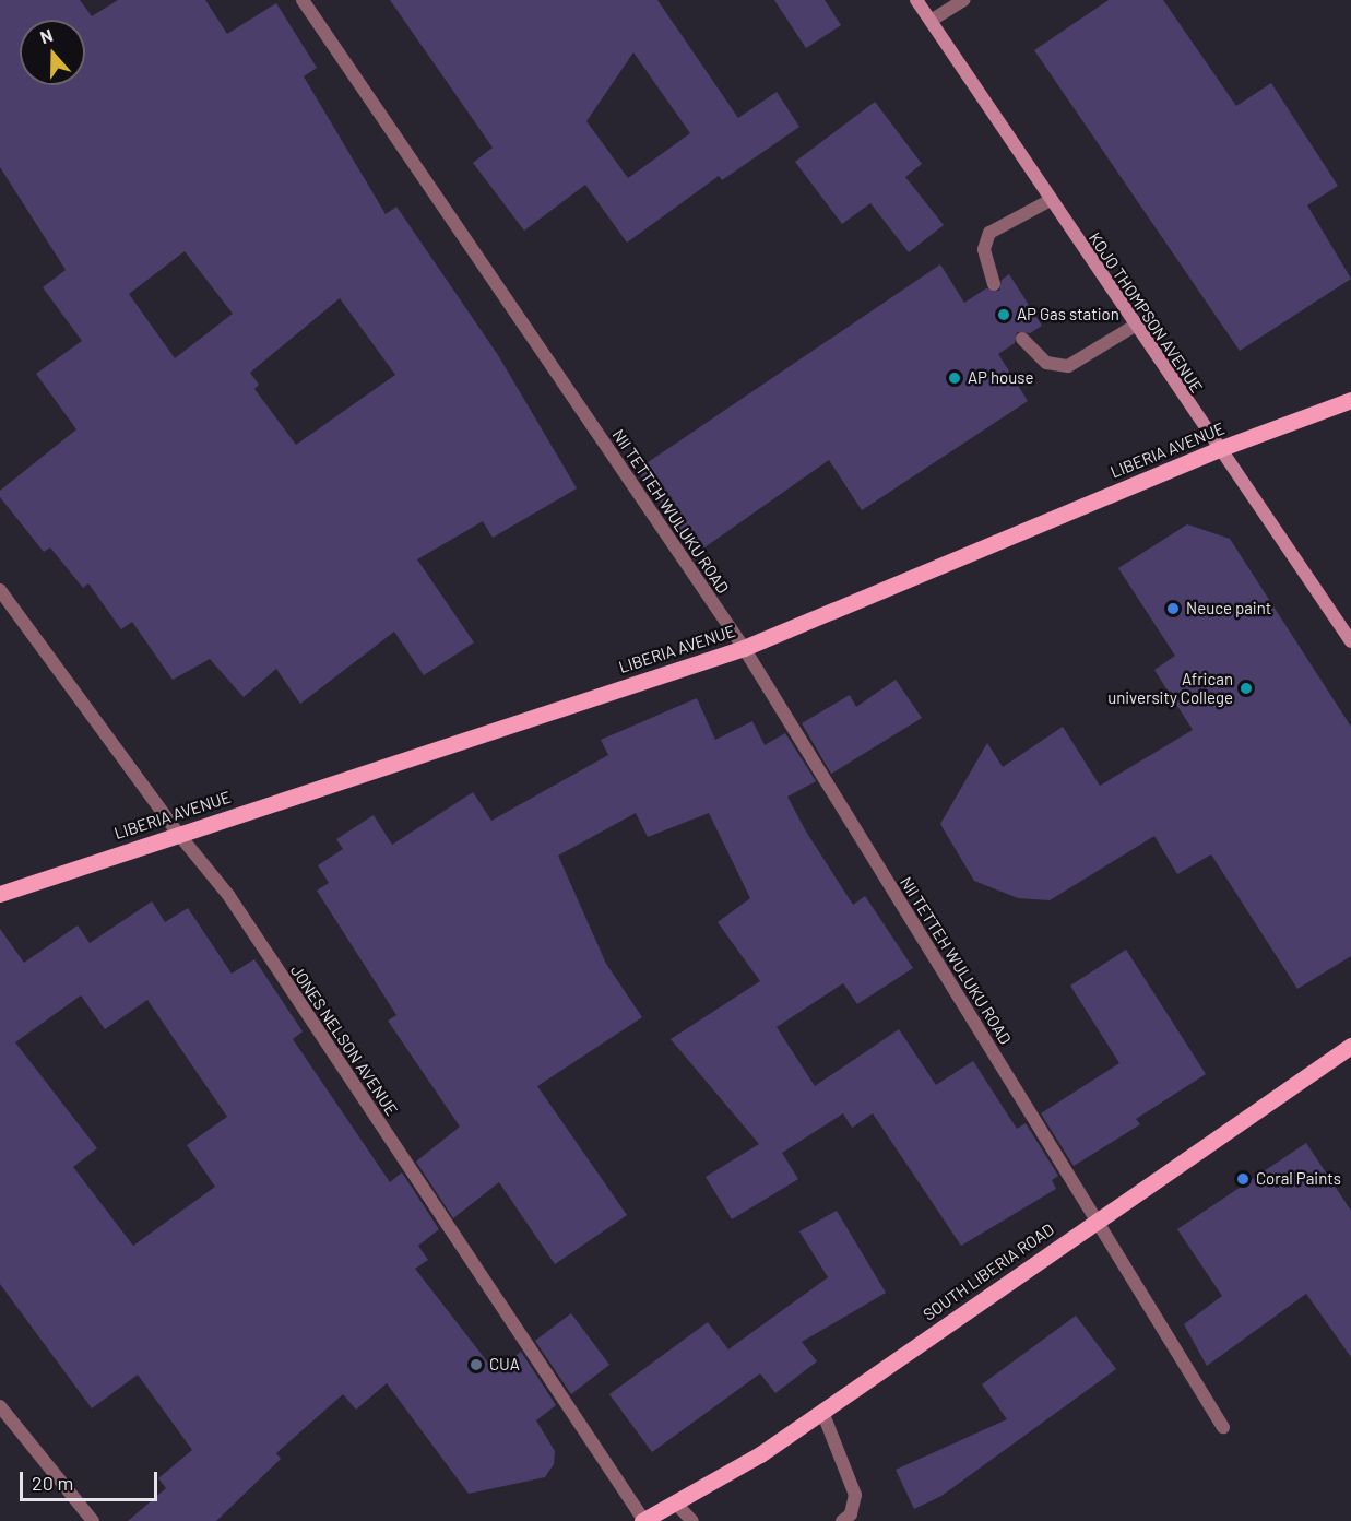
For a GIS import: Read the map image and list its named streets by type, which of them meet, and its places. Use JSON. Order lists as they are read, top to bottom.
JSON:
{
  "streets": {
    "main road": ["KOJO THOMPSON AVENUE", "LIBERIA AVENUE", "SOUTH LIBERIA ROAD"],
    "street": ["NII TETTEH WULUKU ROAD", "JONES NELSON AVENUE"]
  },
  "crossings": [
    ["KOJO THOMPSON AVENUE", "LIBERIA AVENUE"],
    ["LIBERIA AVENUE", "NII TETTEH WULUKU ROAD"],
    ["LIBERIA AVENUE", "JONES NELSON AVENUE"],
    ["NII TETTEH WULUKU ROAD", "SOUTH LIBERIA ROAD"],
    ["JONES NELSON AVENUE", "SOUTH LIBERIA ROAD"]
  ],
  "places": [
    "AP Gas station",
    "AP house",
    "Neuce paint",
    "African university College",
    "Coral Paints",
    "CUA"
  ],
  "scale_bar": "20 m",
  "north": "top"
}
